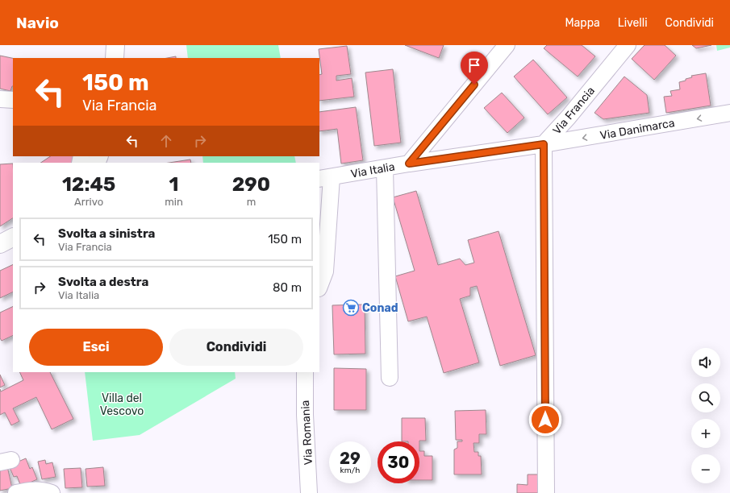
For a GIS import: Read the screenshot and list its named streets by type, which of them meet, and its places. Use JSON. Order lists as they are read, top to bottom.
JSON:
{
  "streets": {
    "street": [
      "Via Francia",
      "Via Danimarca",
      "Via Italia",
      "Via Romania"
    ]
  },
  "crossings": [
    ["Via Francia", "Via Danimarca"],
    ["Via Francia", "Via Italia"]
  ],
  "one_way": ["Via Danimarca"],
  "parks": ["Villa del Vescovo"],
  "places": {
    "supermarket": ["Conad"]
  },
  "page": {
    "header": "Navio",
    "nav": ["Mappa", "Livelli", "Condividi"],
    "turn": ["150 m", "Via Francia"],
    "eta": [
      "12:45",
      "Arrivo",
      "1",
      "min",
      "290",
      "m"
    ],
    "list": [
      {
        "name": "Svolta a sinistra",
        "note": "Via Francia",
        "value": "150 m"
      },
      {
        "name": "Svolta a destra",
        "note": "Via Italia",
        "value": "80 m"
      }
    ],
    "buttons": ["Esci", "Condividi"],
    "map_buttons": ["+", "−"],
    "speed": "29 km/h",
    "limit": "30"
  }
}
